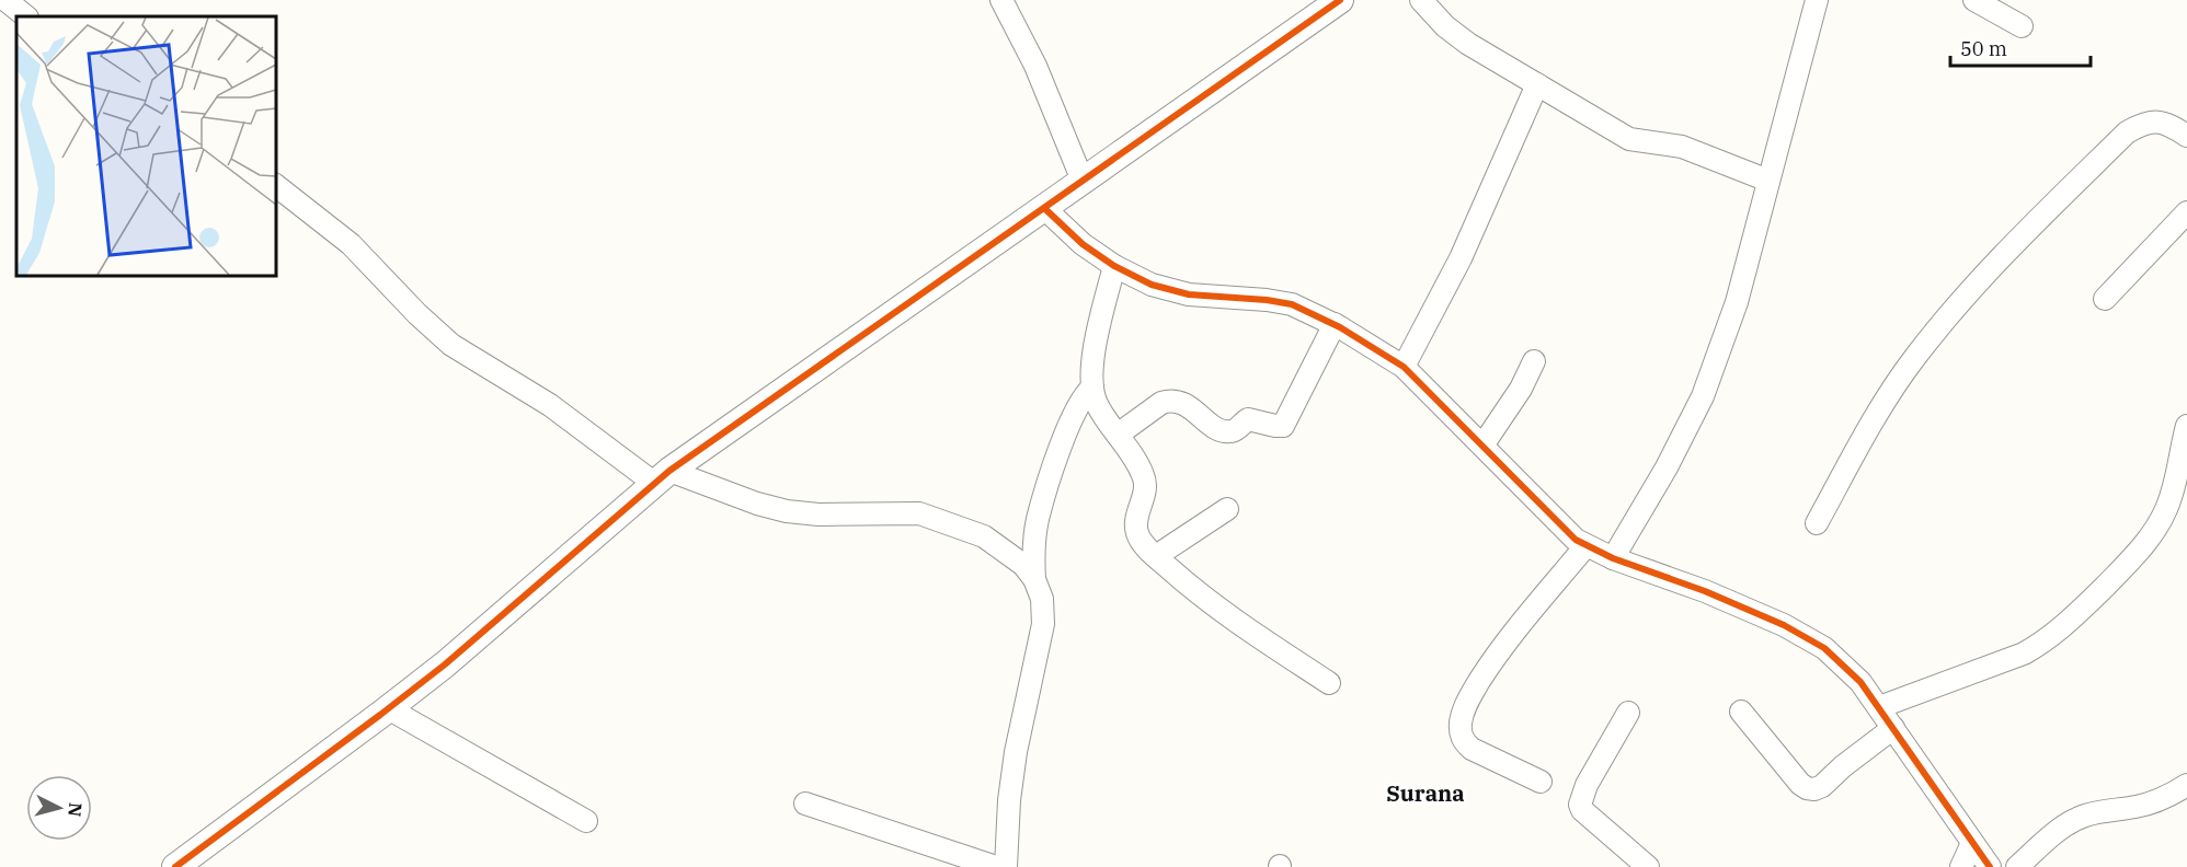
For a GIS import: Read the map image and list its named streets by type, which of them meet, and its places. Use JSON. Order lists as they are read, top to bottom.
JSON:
{
  "districts": ["Surana"],
  "scale_bar": "50 m",
  "north": "right"
}
